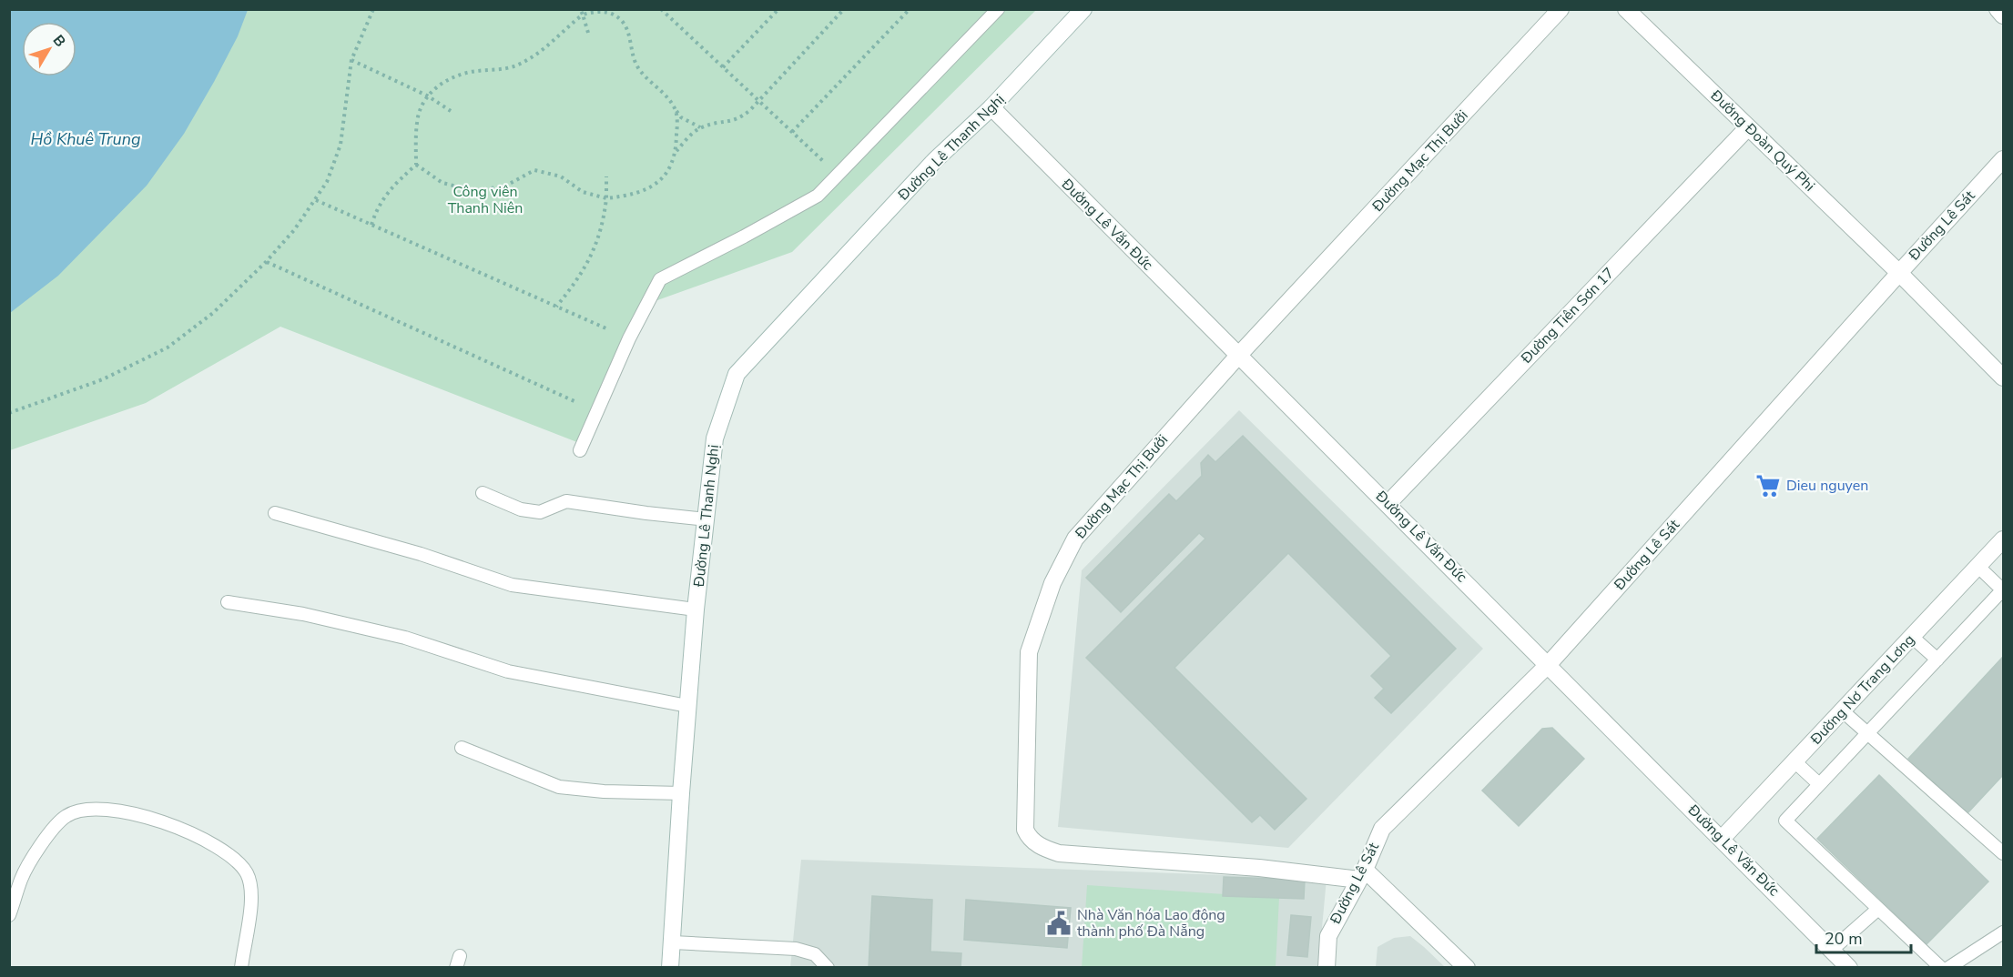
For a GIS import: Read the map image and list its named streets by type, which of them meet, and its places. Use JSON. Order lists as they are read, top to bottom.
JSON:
{
  "streets": {
    "street": [
      "Đường Đoàn Quý Phi",
      "Đường Lê Thanh Nghị",
      "Đường Mạc Thị Bưởi",
      "Đường Lê Văn Đức",
      "Đường Lê Sát",
      "Đường Tiên Sơn 17",
      "Đường Nơ Trang Lơng"
    ]
  },
  "crossings": [
    ["Đường Đoàn Quý Phi", "Đường Lê Sát"],
    ["Đường Đoàn Quý Phi", "Đường Tiên Sơn 17"],
    ["Đường Lê Thanh Nghị", "Đường Lê Văn Đức"],
    ["Đường Mạc Thị Bưởi", "Đường Lê Văn Đức"],
    ["Đường Mạc Thị Bưởi", "Đường Lê Sát"],
    ["Đường Lê Văn Đức", "Đường Lê Sát"],
    ["Đường Lê Văn Đức", "Đường Tiên Sơn 17"],
    ["Đường Lê Văn Đức", "Đường Nơ Trang Lơng"]
  ],
  "water": ["Hồ Khuê Trung"],
  "parks": ["Công viên Thanh Niên"],
  "places": {
    "supermarket": ["Dieu nguyen"],
    "public building": ["Nhà Văn hóa Lao động thành phố Đà Nẵng"]
  },
  "scale_bar": "20 m",
  "north": "top right"
}
